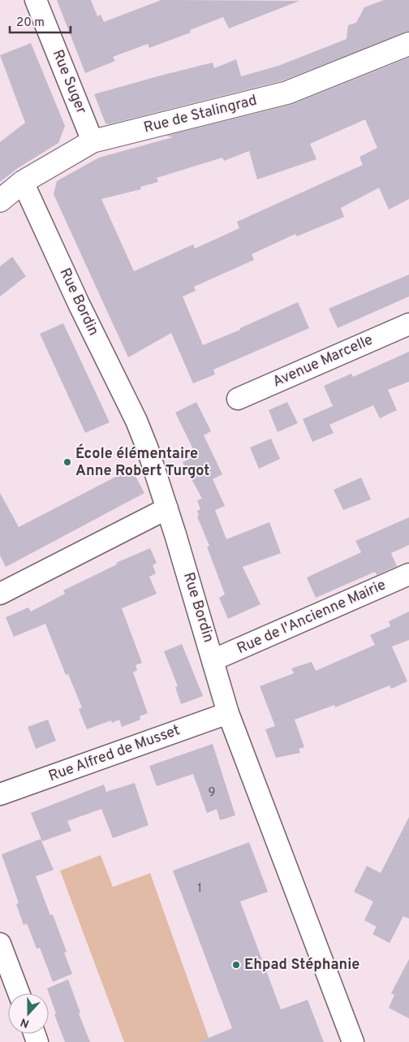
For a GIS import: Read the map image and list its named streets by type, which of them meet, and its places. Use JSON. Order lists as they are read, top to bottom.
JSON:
{
  "streets": {
    "main road": ["Rue de Stalingrad"],
    "street": [
      "Rue Suger",
      "Rue Bordin",
      "Avenue Marcelle",
      "Rue de l'Ancienne Mairie",
      "Rue Alfred de Musset"
    ]
  },
  "crossings": [
    ["Rue Suger", "Rue de Stalingrad"],
    ["Rue de Stalingrad", "Rue Bordin"],
    ["Rue Bordin", "Rue de l'Ancienne Mairie"],
    ["Rue Bordin", "Rue Alfred de Musset"]
  ],
  "places": ["École élémentaire Anne Robert Turgot", "Ehpad Stéphanie"],
  "house_numbers": ["9", "1"],
  "scale_bar": "20 m",
  "north": "bottom"
}
